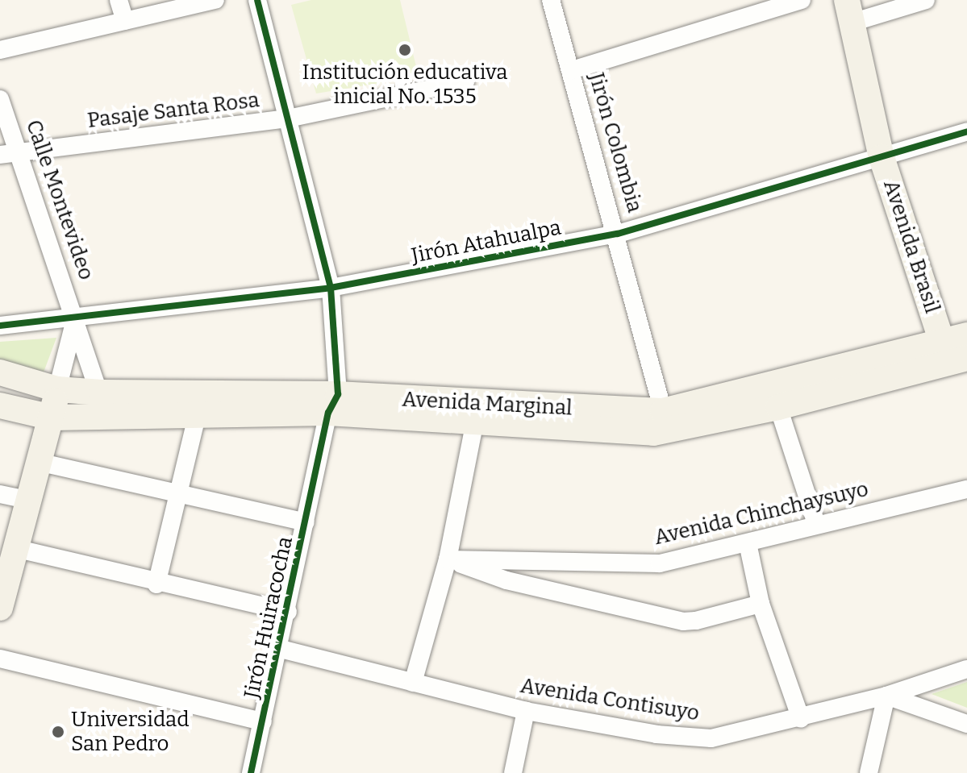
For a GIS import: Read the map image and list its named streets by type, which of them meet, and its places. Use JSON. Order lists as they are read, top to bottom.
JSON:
{
  "streets": {
    "main road": ["Avenida Brasil", "Avenida Marginal"],
    "street": [
      "Pasaje Santa Rosa",
      "Jirón Colombia",
      "Calle Montevideo",
      "Jirón Atahualpa",
      "Avenida Chinchaysuyo",
      "Jirón Huiracocha",
      "Avenida Contisuyo"
    ]
  },
  "crossings": [
    ["Pasaje Santa Rosa", "Calle Montevideo"],
    ["Pasaje Santa Rosa", "Jirón Huiracocha"],
    ["Jirón Colombia", "Jirón Atahualpa"],
    ["Jirón Colombia", "Avenida Marginal"],
    ["Calle Montevideo", "Jirón Atahualpa"],
    ["Calle Montevideo", "Avenida Marginal"],
    ["Jirón Atahualpa", "Avenida Brasil"],
    ["Jirón Atahualpa", "Jirón Huiracocha"],
    ["Avenida Brasil", "Avenida Marginal"],
    ["Avenida Marginal", "Jirón Huiracocha"],
    ["Jirón Huiracocha", "Avenida Contisuyo"]
  ],
  "places": ["Institución educativa inicial No. 1535", "Universidad San Pedro"]
}
